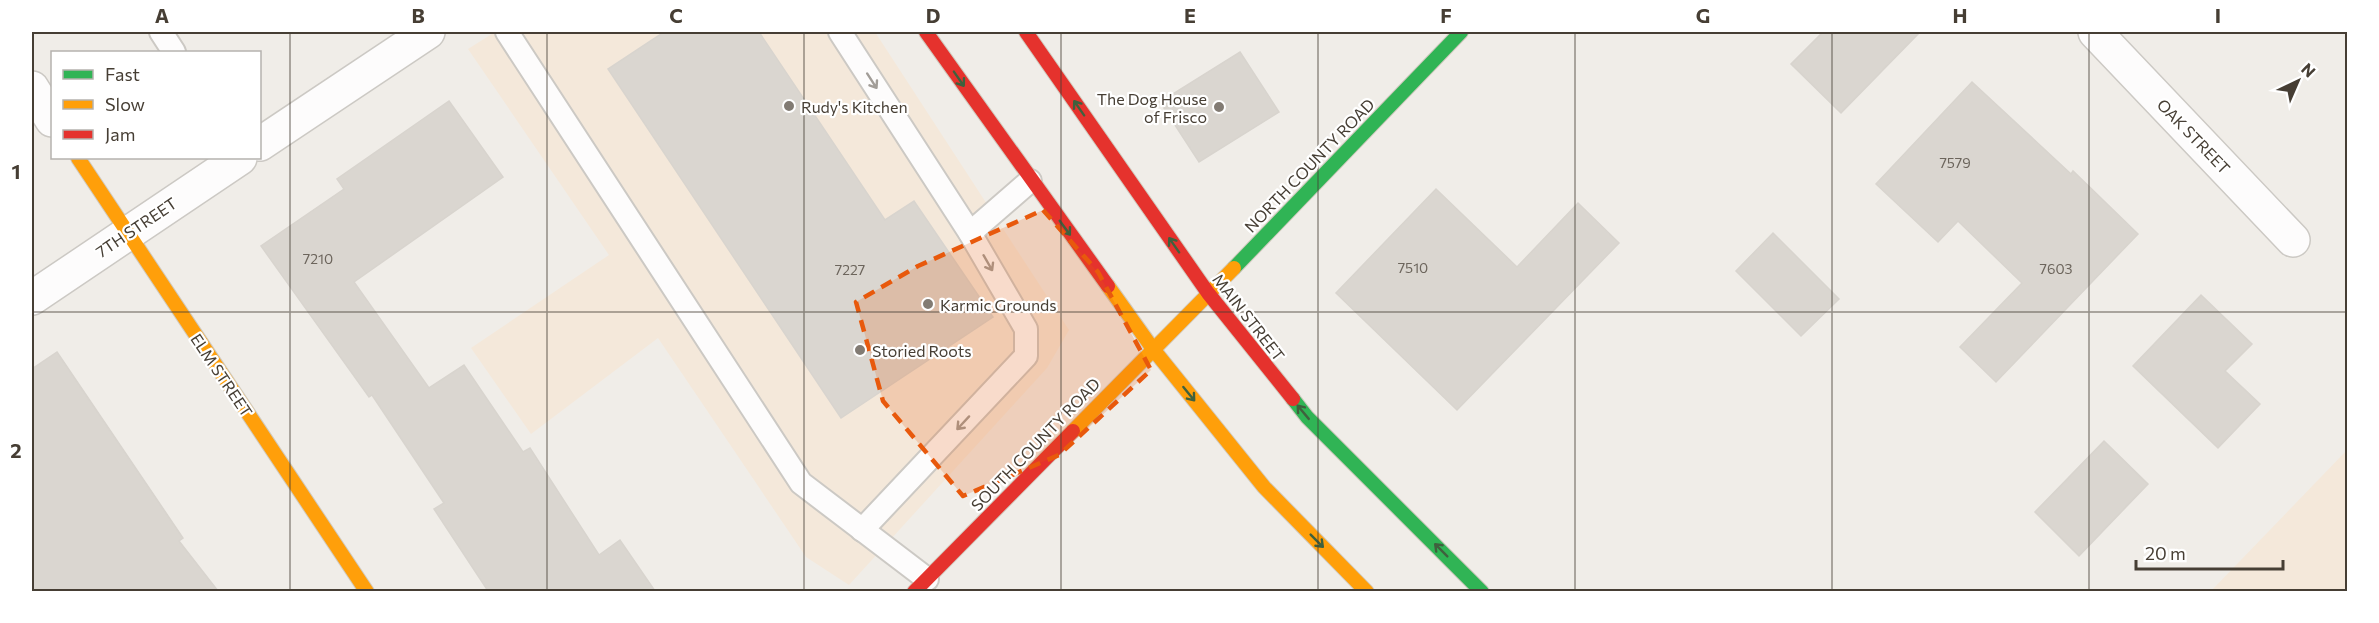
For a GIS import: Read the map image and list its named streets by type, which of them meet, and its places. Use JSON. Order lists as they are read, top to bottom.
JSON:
{
  "streets": {
    "main road": [
      "NORTH COUNTY ROAD",
      "MAIN STREET",
      "ELM STREET",
      "SOUTH COUNTY ROAD"
    ],
    "street": ["OAK STREET", "7TH STREET"]
  },
  "crossings": [
    ["NORTH COUNTY ROAD", "MAIN STREET"],
    ["NORTH COUNTY ROAD", "SOUTH COUNTY ROAD"],
    ["7TH STREET", "ELM STREET"]
  ],
  "places": [
    "Rudy's Kitchen",
    "The Dog House of Frisco",
    "Karmic Grounds",
    "Storied Roots"
  ],
  "house_numbers": [
    "7579",
    "7210",
    "7510",
    "7603",
    "7227"
  ],
  "legend": ["Fast", "Slow", "Jam"],
  "scale_bar": "20 m",
  "north": "top right",
  "grid": {
    "columns": [
      "A",
      "B",
      "C",
      "D",
      "E",
      "F",
      "G",
      "H",
      "I"
    ],
    "rows": ["1", "2"]
  }
}
